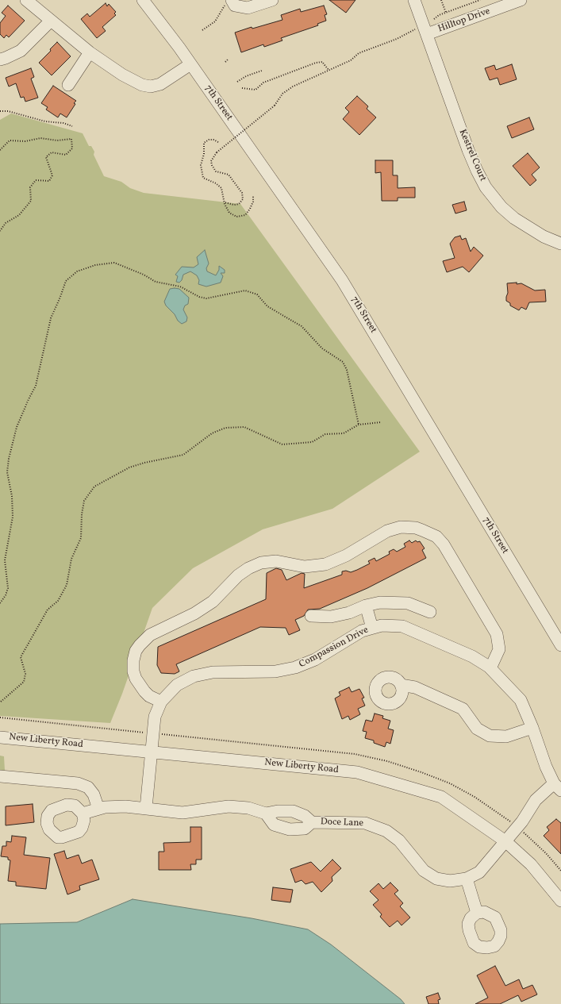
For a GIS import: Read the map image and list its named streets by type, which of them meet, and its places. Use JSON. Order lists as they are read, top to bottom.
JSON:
{
  "streets": {
    "street": [
      "Hilltop Drive",
      "7th Street",
      "Kestrel Court",
      "Compassion Drive",
      "New Liberty Road",
      "Doce Lane"
    ]
  },
  "crossings": [
    ["Hilltop Drive", "Kestrel Court"],
    ["Compassion Drive", "New Liberty Road"],
    ["Compassion Drive", "Doce Lane"],
    ["New Liberty Road", "Doce Lane"]
  ]
}
